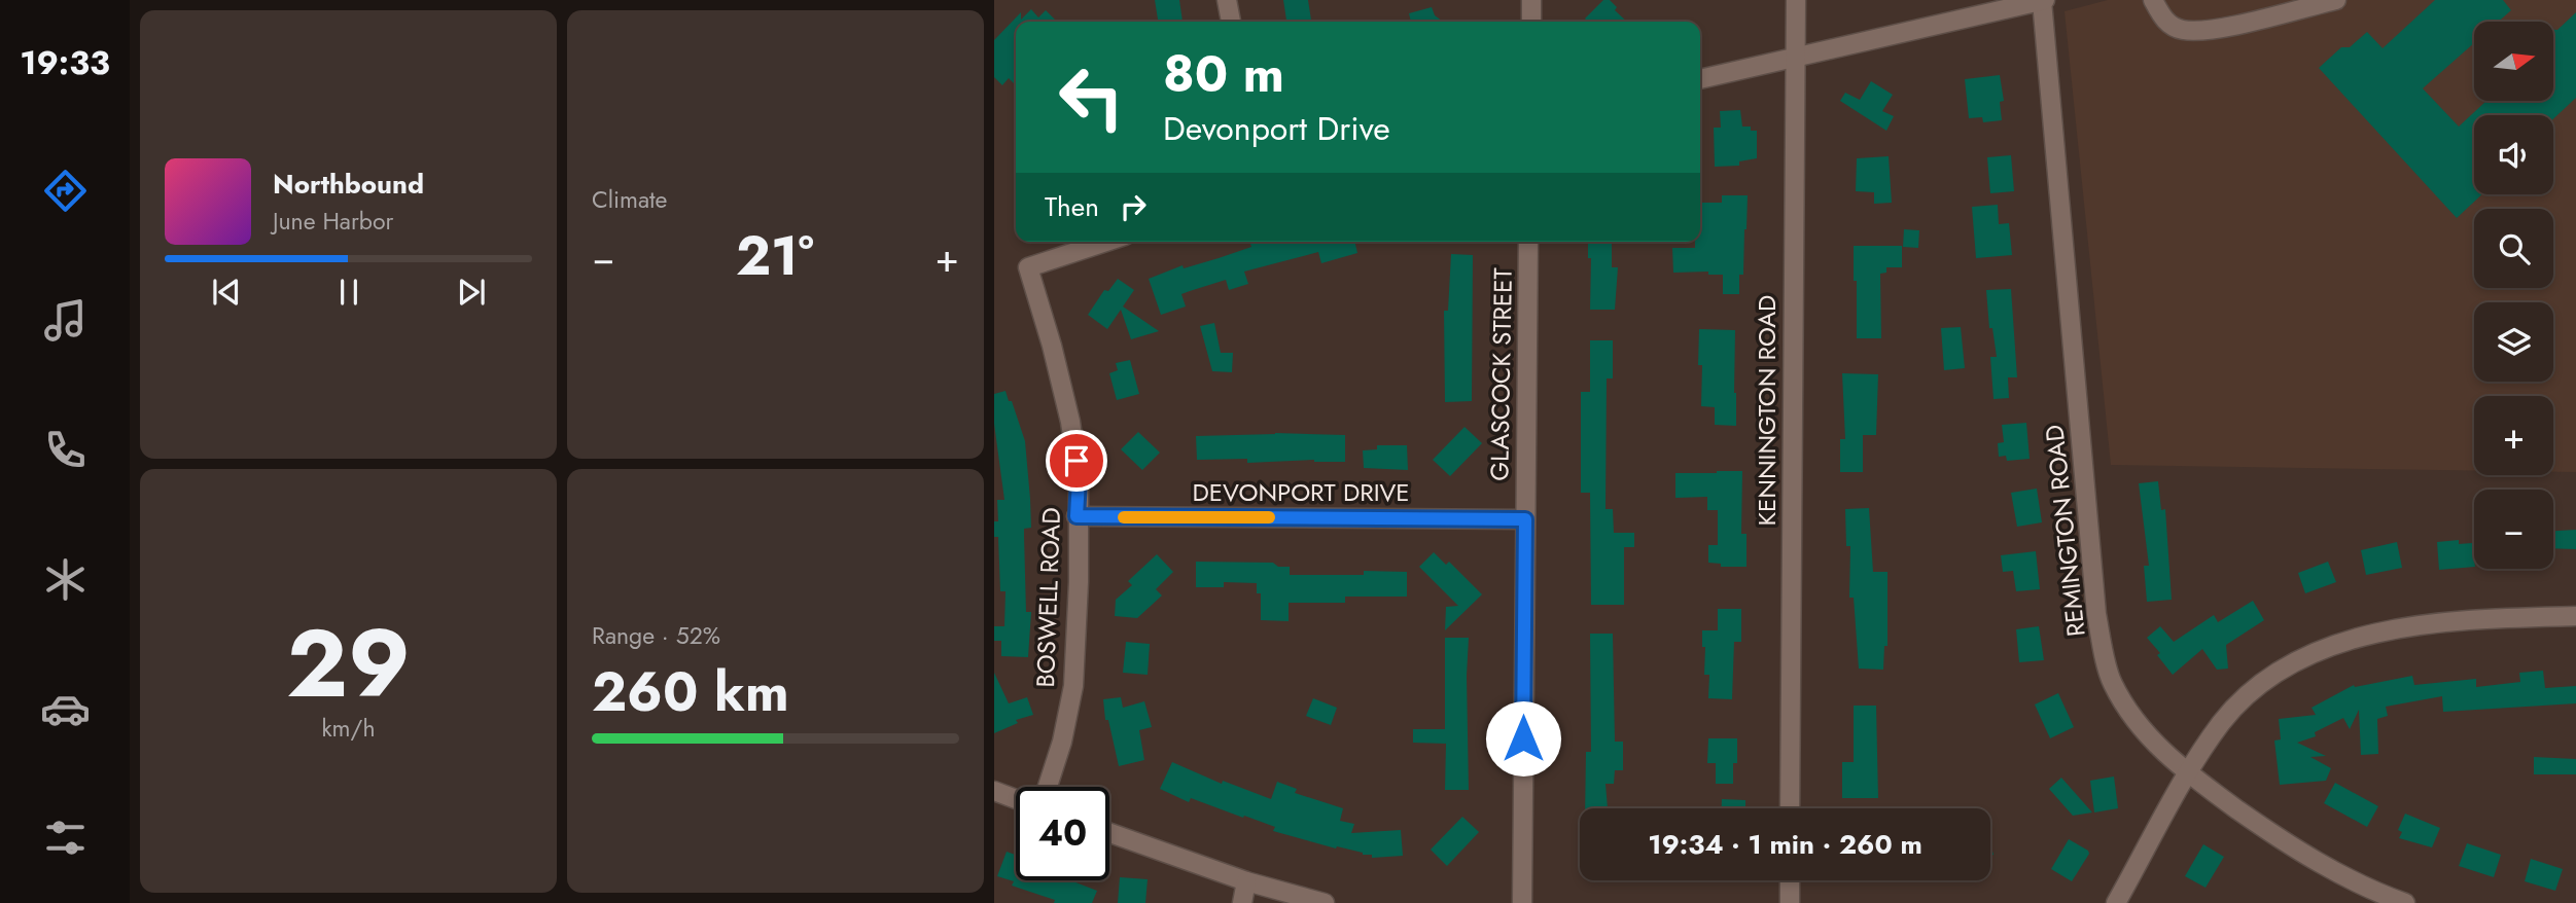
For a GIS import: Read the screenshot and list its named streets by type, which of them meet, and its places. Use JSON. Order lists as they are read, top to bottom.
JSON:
{
  "streets": {
    "street": [
      "GLASCOCK STREET",
      "KENNINGTON ROAD",
      "DEVONPORT DRIVE",
      "REMINGTON ROAD",
      "BOSWELL ROAD"
    ]
  },
  "crossings": [
    ["GLASCOCK STREET", "DEVONPORT DRIVE"],
    ["DEVONPORT DRIVE", "BOSWELL ROAD"]
  ],
  "north": "right",
  "page": {
    "tabs": "19:33",
    "tile": [
      "Climate",
      ["29", "km/h"],
      ["Range · 52%", "260 km"]
    ],
    "map_buttons": ["+", "−"],
    "turn": ["80 m", "Devonport Drive"],
    "song": ["Northbound", "June Harbor"],
    "then": "Then",
    "heat": ["−", "21°", "+"],
    "limit": "40",
    "trip": "19:34 · 1 min · 260 m"
  }
}
